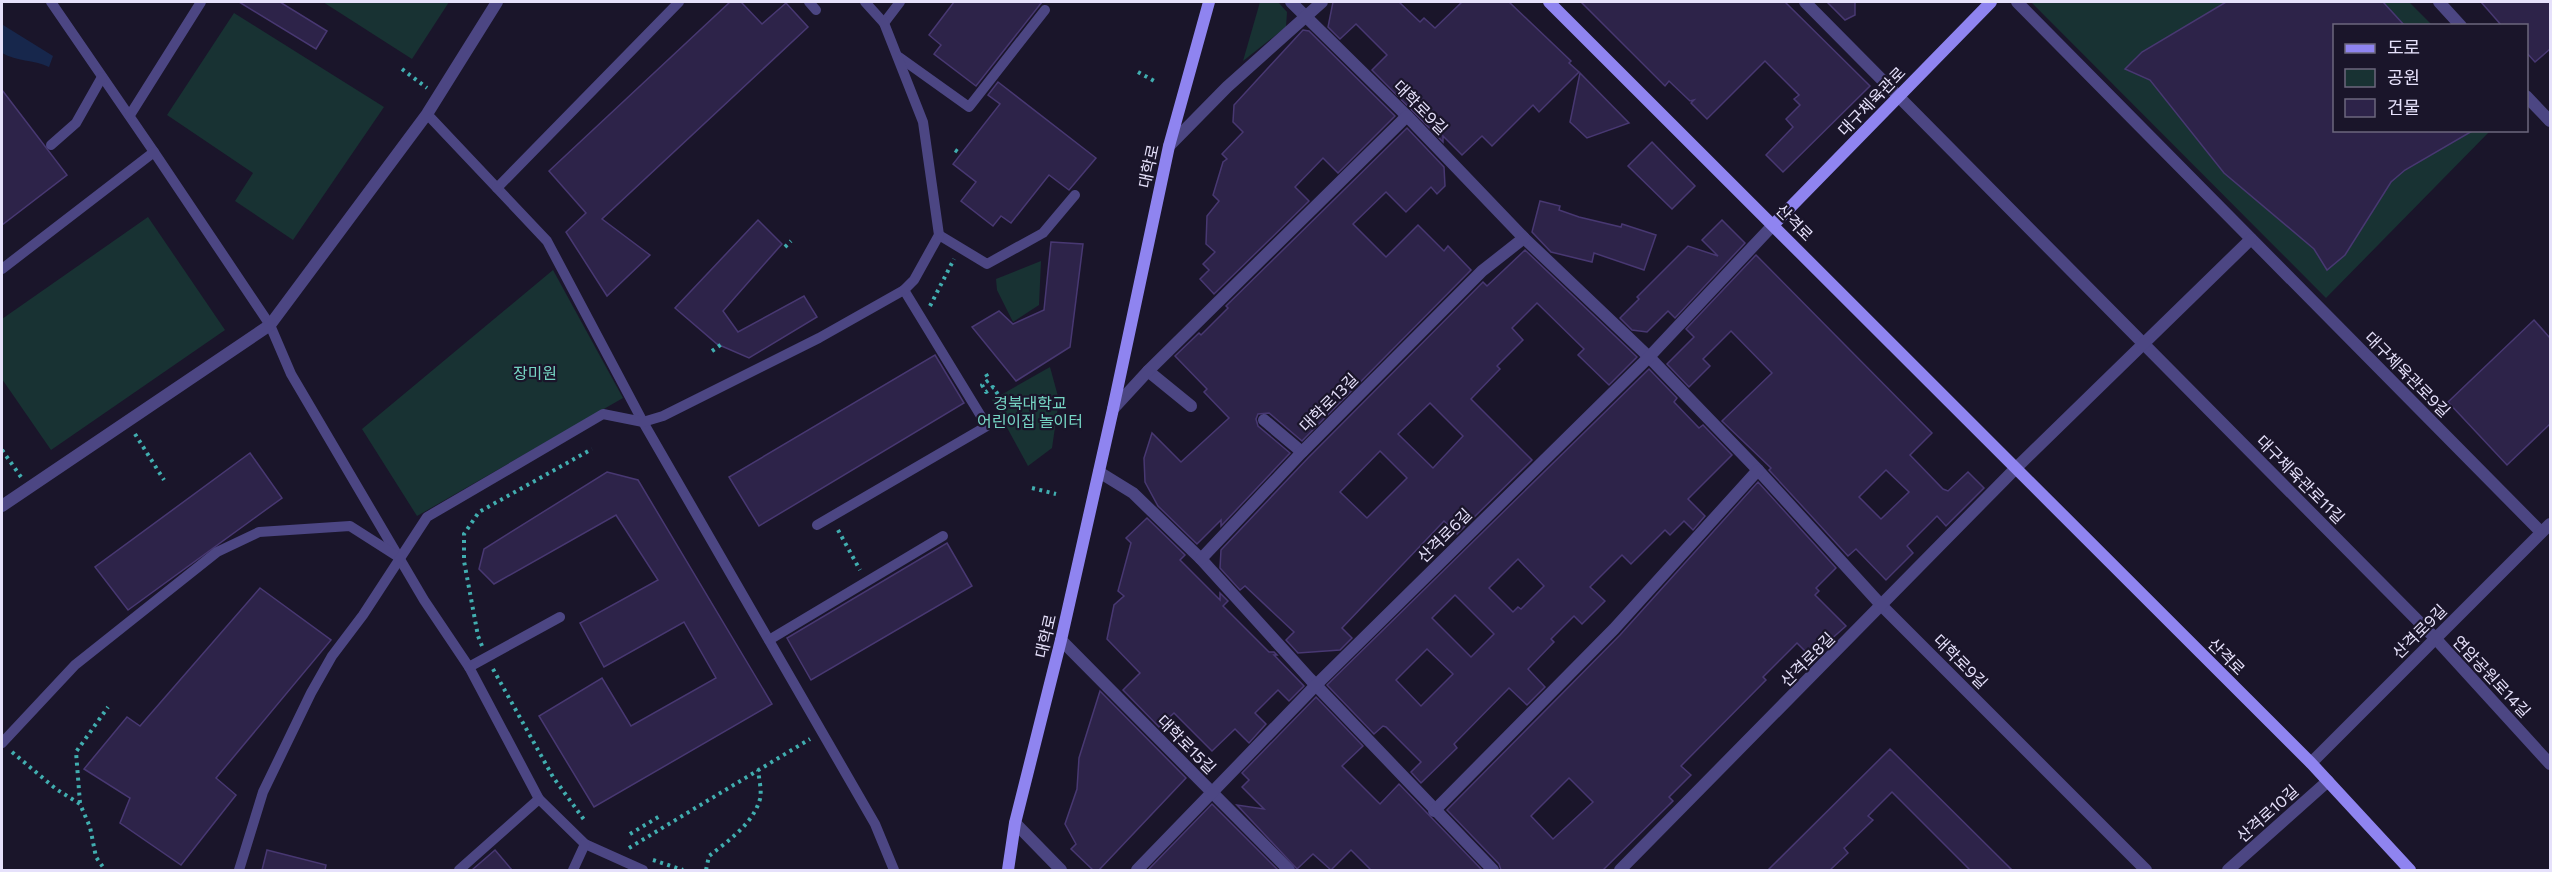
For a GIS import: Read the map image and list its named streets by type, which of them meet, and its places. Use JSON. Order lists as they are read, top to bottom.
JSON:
{
  "streets": {
    "street": [
      "대구체육관로",
      "대학로9길",
      "대학로",
      "산격로",
      "대구체육관로9길",
      "대학로13길",
      "대구체육관로11길",
      "산격로6길",
      "산격로9길",
      "산격로8길",
      "연암공원로14길",
      "대학로15길",
      "산격로10길"
    ]
  },
  "crossings": [
    ["대구체육관로", "산격로"],
    ["대구체육관로", "대구체육관로11길"],
    ["대구체육관로", "산격로6길"],
    ["대학로9길", "대학로"],
    ["대학로9길", "대학로13길"],
    ["대학로9길", "산격로6길"],
    ["대학로9길", "산격로8길"],
    ["대학로", "대학로15길"],
    ["산격로", "산격로6길"],
    ["산격로", "산격로9길"],
    ["산격로", "산격로8길"],
    ["산격로", "산격로10길"],
    ["대구체육관로9길", "산격로9길"],
    ["대구체육관로11길", "산격로9길"],
    ["대구체육관로11길", "연암공원로14길"],
    ["산격로6길", "대학로15길"],
    ["산격로9길", "연암공원로14길"]
  ],
  "parks": ["장미원", "경북대학교 어린이집 놀이터"],
  "legend": ["도로", "공원", "건물"]
}
